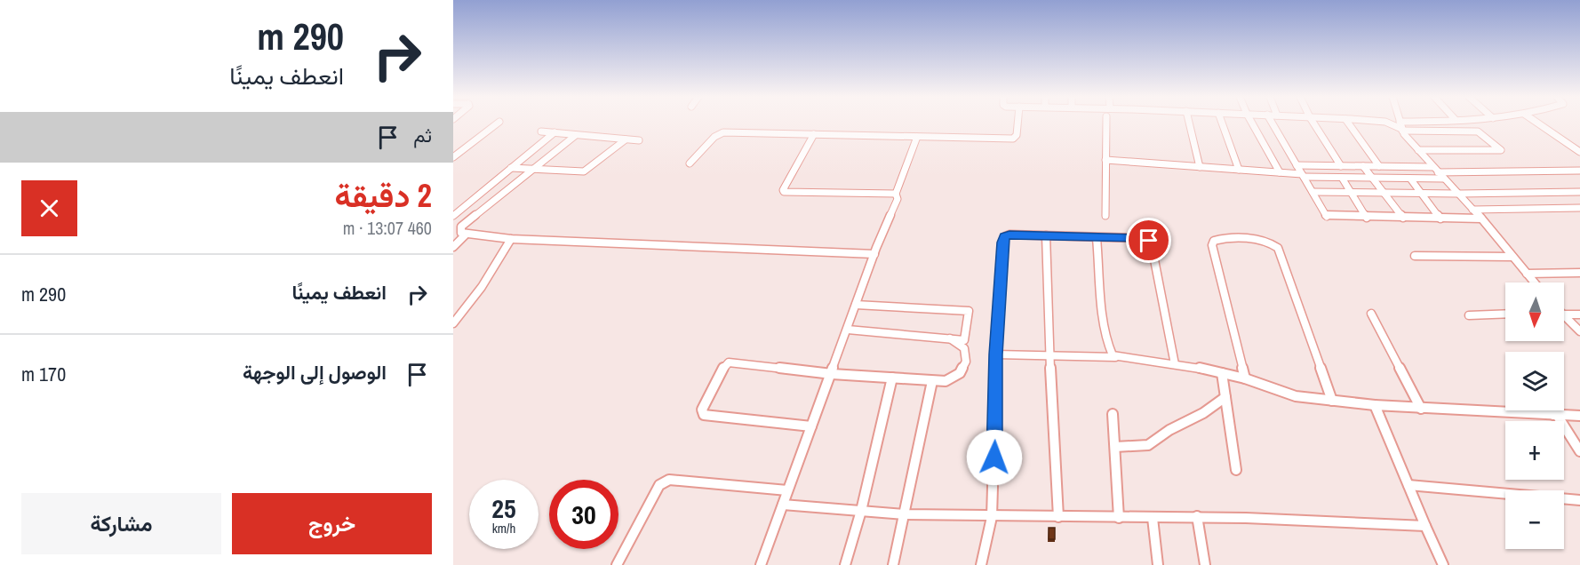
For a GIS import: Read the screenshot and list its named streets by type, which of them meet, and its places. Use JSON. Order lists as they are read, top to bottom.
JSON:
{
  "north": "bottom",
  "page": {
    "turn": ["290 m", "انعطف يمينًا"],
    "then": "ثم",
    "heading": ["2 دقيقة", "460 m · 13:07"],
    "list": [
      {
        "name": "انعطف يمينًا",
        "value": "290 m"
      },
      {
        "name": "الوصول إلى الوجهة",
        "value": "170 m"
      }
    ],
    "map_buttons": ["+", "−"],
    "speed": "25 km/h",
    "limit": "30",
    "buttons": ["خروج", "مشاركة"]
  }
}
